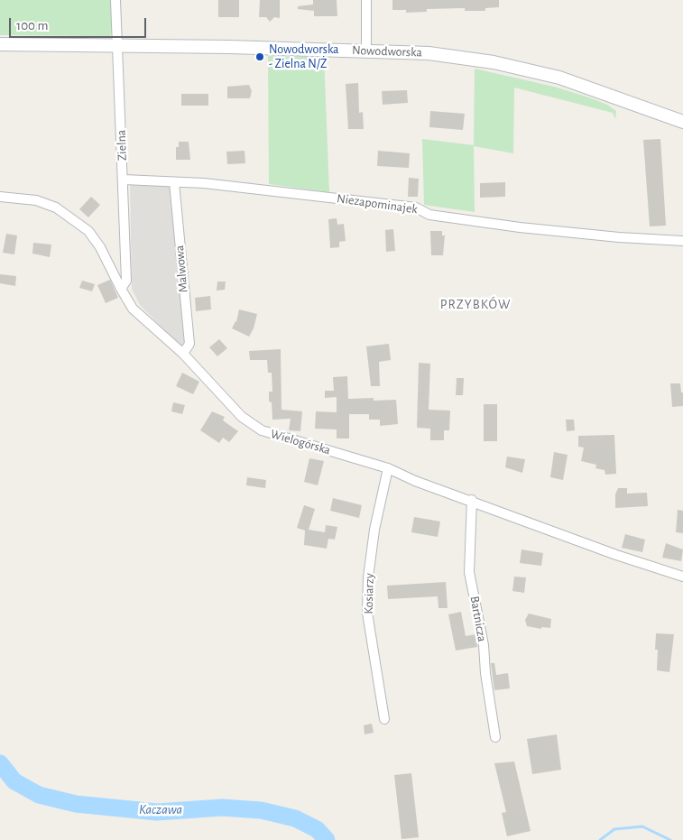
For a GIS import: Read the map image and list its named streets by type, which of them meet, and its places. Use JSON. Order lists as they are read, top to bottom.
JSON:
{
  "streets": {
    "street": [
      "Nowodworska",
      "Zielna",
      "Niezapominajek",
      "Malwowa",
      "Wielogórska",
      "Kosiarzy",
      "Bartnicza"
    ]
  },
  "crossings": [
    ["Nowodworska", "Zielna"],
    ["Zielna", "Niezapominajek"],
    ["Zielna", "Wielogórska"],
    ["Niezapominajek", "Malwowa"],
    ["Malwowa", "Wielogórska"],
    ["Wielogórska", "Kosiarzy"],
    ["Wielogórska", "Bartnicza"]
  ],
  "districts": ["PRZYBKÓW"],
  "water": ["Kaczawa"],
  "places": ["Nowodworska - Zielna N/Ż"],
  "scale_bar": "100 m"
}
